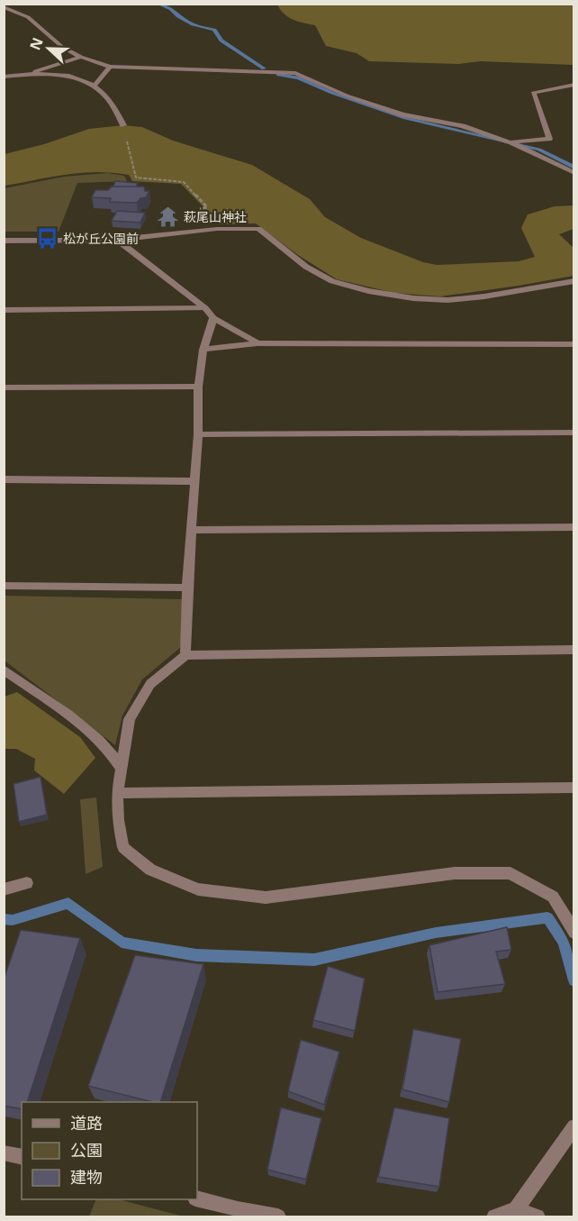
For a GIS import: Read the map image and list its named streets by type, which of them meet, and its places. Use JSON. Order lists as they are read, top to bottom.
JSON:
{
  "places": {
    "temple": ["萩尾山神社"],
    "bus stop": ["松が丘公園前"]
  },
  "legend": ["道路", "公園", "建物"],
  "north": "left"
}
